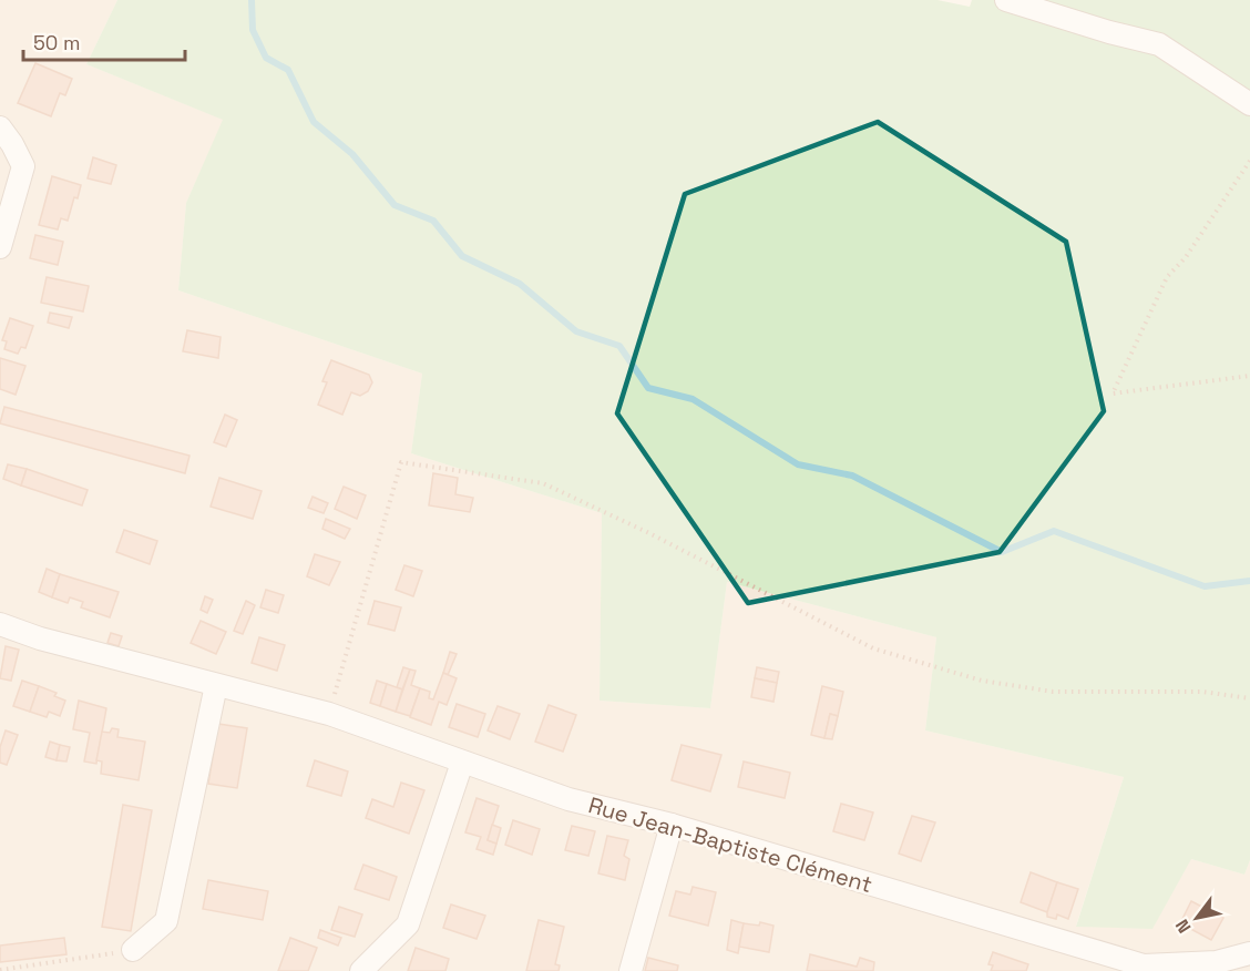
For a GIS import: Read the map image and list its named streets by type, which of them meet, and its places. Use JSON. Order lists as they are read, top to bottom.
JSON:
{
  "streets": {
    "street": ["Rue Jean-Baptiste Clément"]
  },
  "scale_bar": "50 m",
  "north": "bottom left"
}
